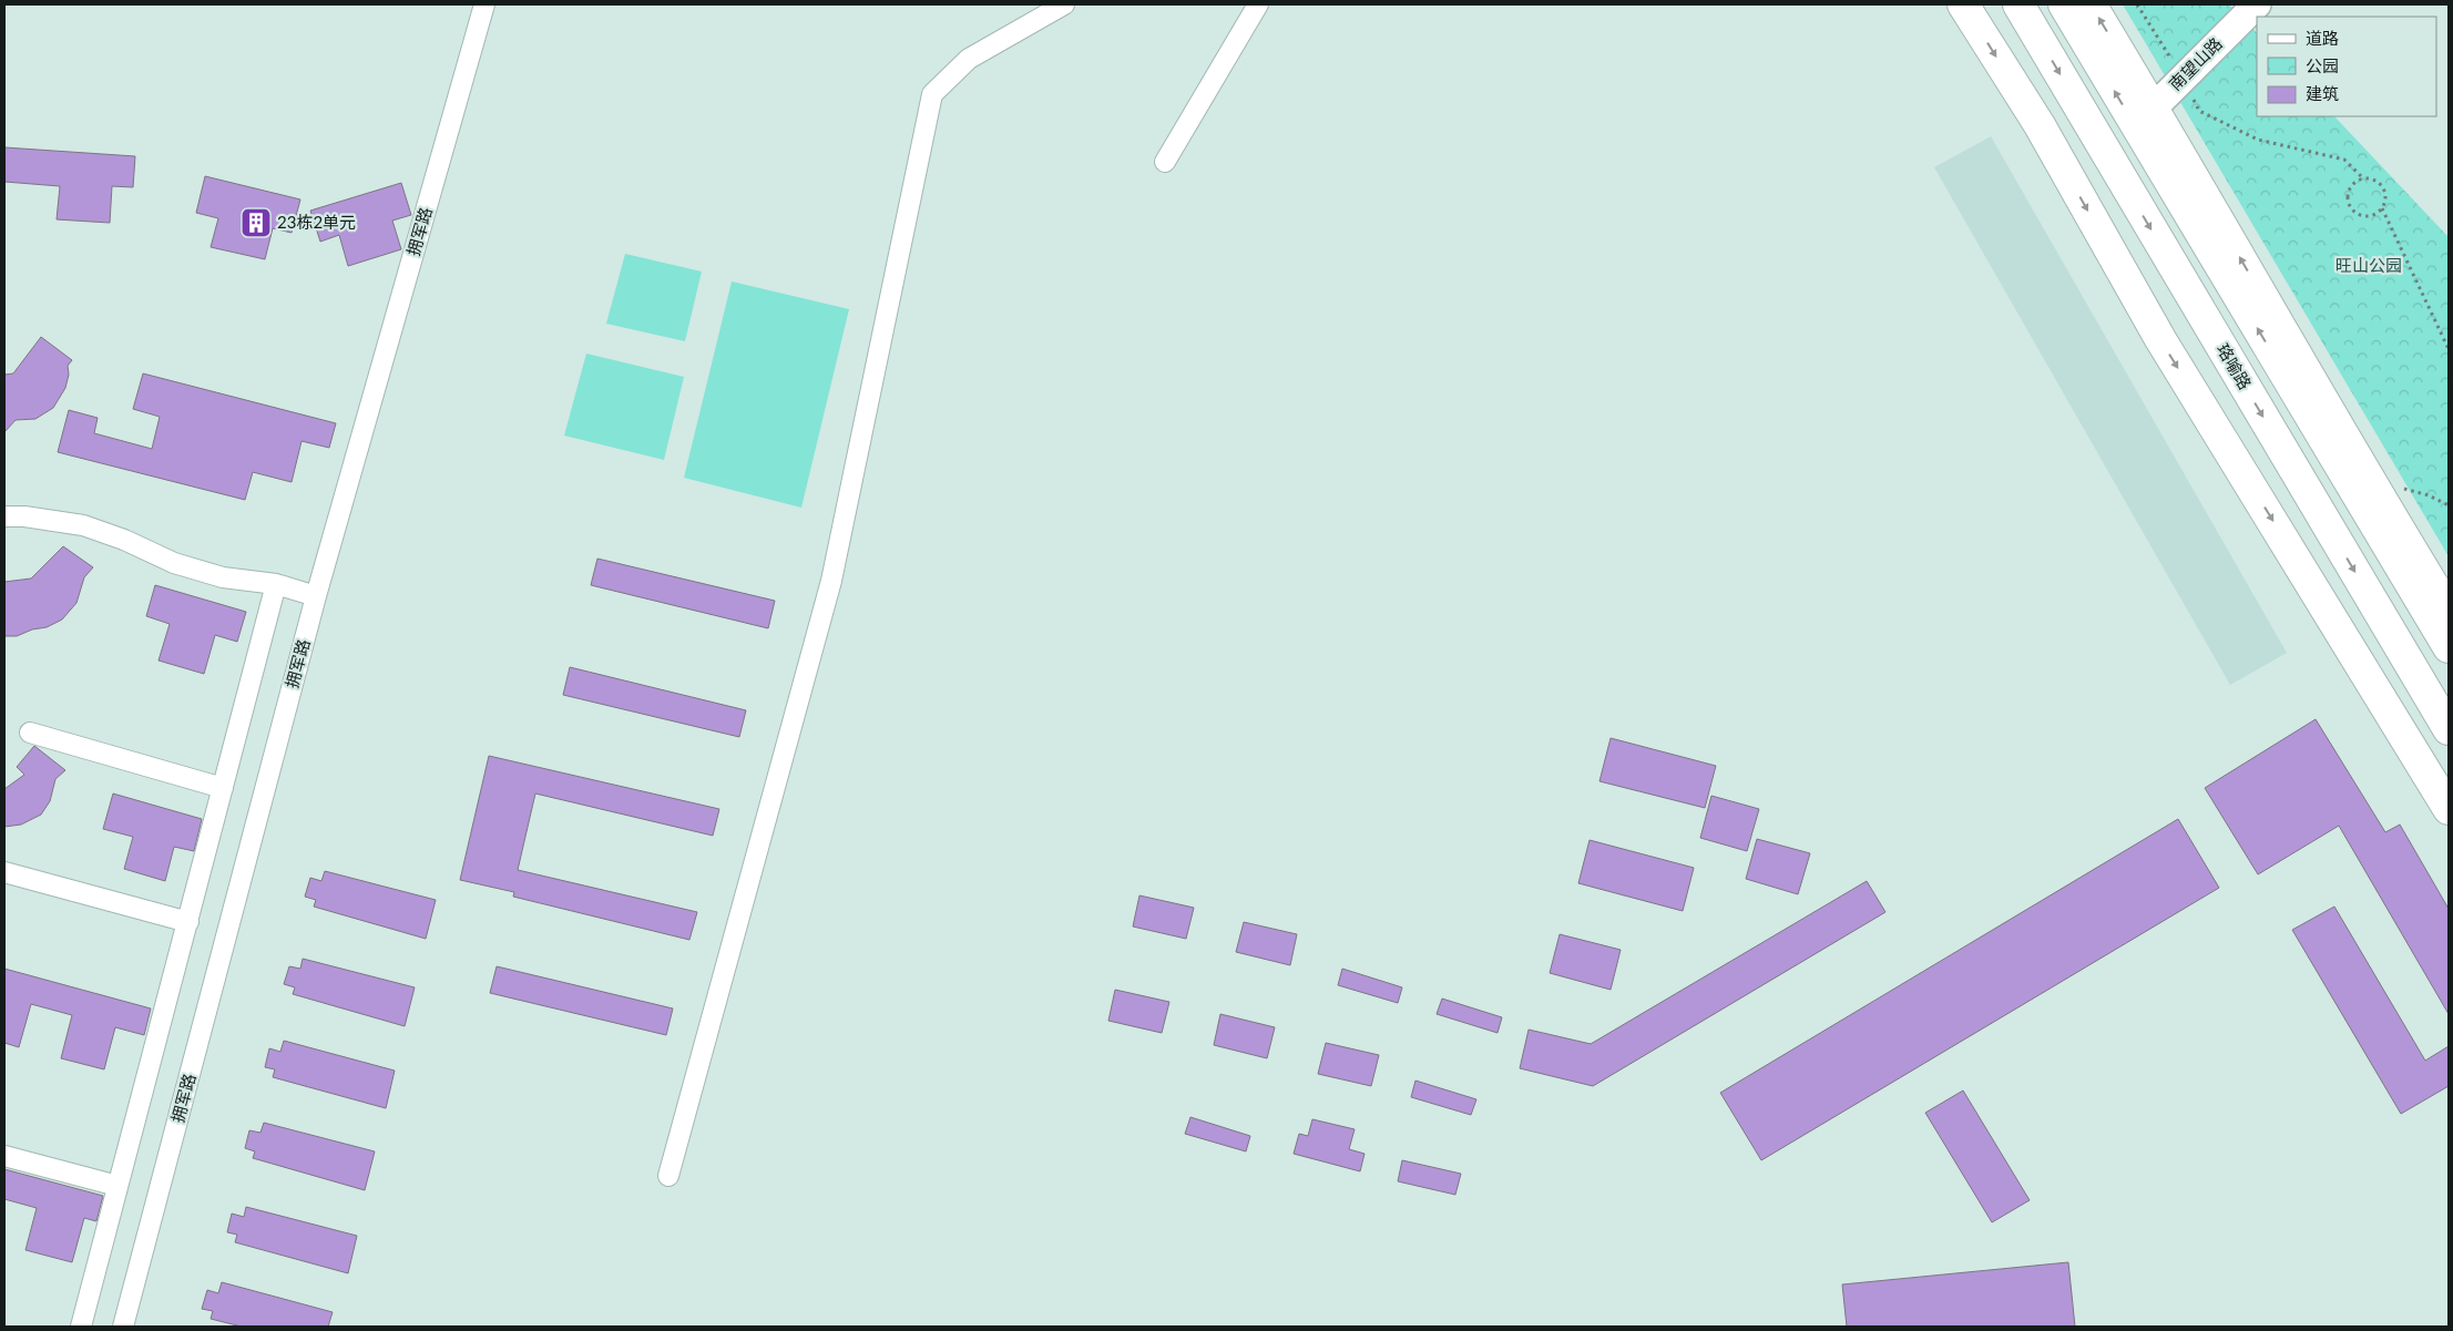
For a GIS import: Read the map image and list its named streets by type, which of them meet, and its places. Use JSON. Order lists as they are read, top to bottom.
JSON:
{
  "streets": {
    "main road": ["珞喻路"],
    "street": ["南望山路", "拥军路"]
  },
  "parks": ["旺山公园"],
  "places": {
    "building": ["23栋2单元"]
  },
  "legend": ["道路", "公园", "建筑"]
}
